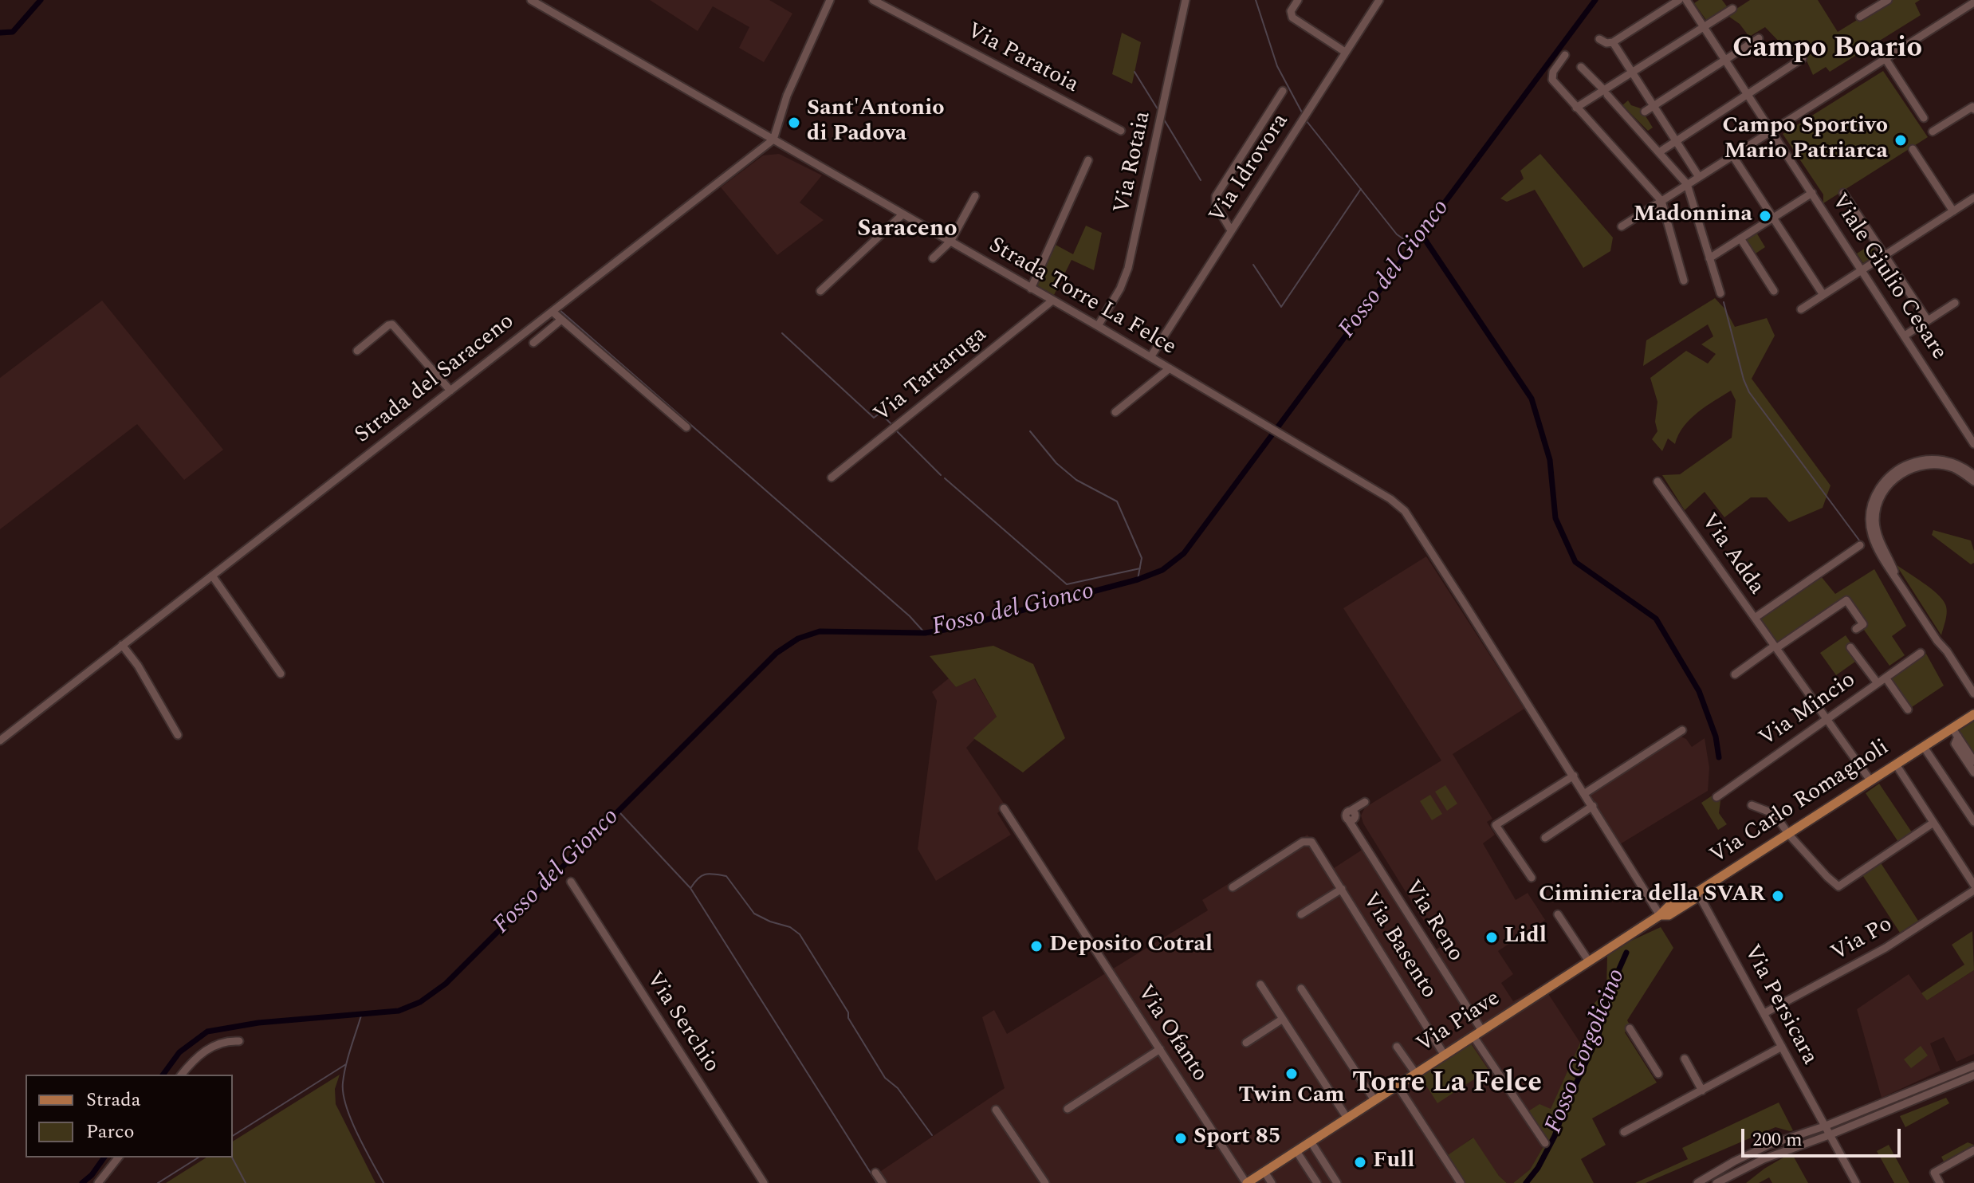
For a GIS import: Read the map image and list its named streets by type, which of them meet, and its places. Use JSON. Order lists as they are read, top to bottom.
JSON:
{
  "streets": {
    "main road": ["Via Carlo Romagnoli", "Via Piave"],
    "street": [
      "Via Paratoia",
      "Via Rotaia",
      "Via Idrovora",
      "Viale Giulio Cesare",
      "Strada Torre La Felce",
      "Via Tartaruga",
      "Strada del Saraceno",
      "Via Adda",
      "Via Mincio",
      "Via Reno",
      "Via Po",
      "Via Basento",
      "Via Persicara",
      "Via Serchio",
      "Via Ofanto"
    ]
  },
  "crossings": [
    ["Via Rotaia", "Strada Torre La Felce"],
    ["Via Idrovora", "Strada Torre La Felce"],
    ["Strada Torre La Felce", "Via Tartaruga"],
    ["Strada Torre La Felce", "Strada del Saraceno"],
    ["Strada Torre La Felce", "Via Piave"],
    ["Via Adda", "Via Mincio"],
    ["Via Adda", "Via Carlo Romagnoli"],
    ["Via Carlo Romagnoli", "Via Persicara"],
    ["Via Carlo Romagnoli", "Via Piave"],
    ["Via Reno", "Via Piave"],
    ["Via Po", "Via Persicara"],
    ["Via Basento", "Via Piave"],
    ["Via Persicara", "Via Piave"],
    ["Via Piave", "Via Ofanto"]
  ],
  "districts": ["Campo Boario", "Saraceno", "Torre La Felce"],
  "water": ["Fosso del Gionco", "Fosso Gorgolicino"],
  "places": [
    "Sant'Antonio di Padova",
    "Campo Sportivo Mario Patriarca",
    "Madonnina",
    "Ciminiera della SVAR",
    "Lidl",
    "Deposito Cotral",
    "Twin Cam",
    "Sport 85",
    "Full"
  ],
  "legend": ["Strada", "Parco"],
  "scale_bar": "200 m"
}
